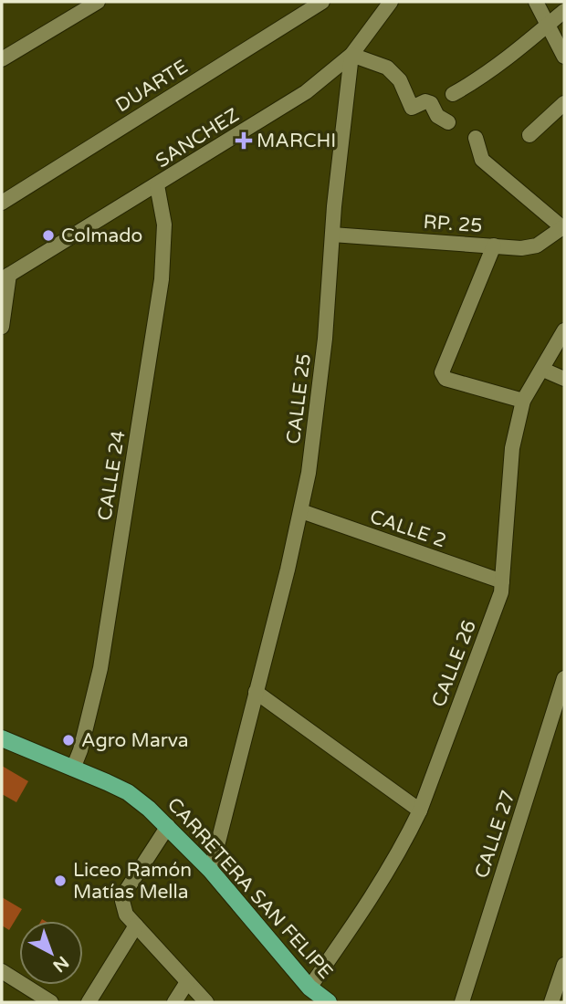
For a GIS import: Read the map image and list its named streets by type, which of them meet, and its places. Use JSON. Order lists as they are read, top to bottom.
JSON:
{
  "streets": {
    "main road": ["CARRETERA SAN FELIPE"],
    "street": [
      "DUARTE",
      "SANCHEZ",
      "RP. 25",
      "CALLE 25",
      "CALLE 24",
      "CALLE 2",
      "CALLE 26",
      "CALLE 27"
    ]
  },
  "crossings": [
    ["SANCHEZ", "CALLE 25"],
    ["SANCHEZ", "CALLE 24"],
    ["RP. 25", "CALLE 25"],
    ["CALLE 25", "CALLE 2"],
    ["CALLE 25", "CARRETERA SAN FELIPE"],
    ["CALLE 24", "CARRETERA SAN FELIPE"],
    ["CALLE 2", "CALLE 26"],
    ["CALLE 26", "CARRETERA SAN FELIPE"]
  ],
  "places": {
    "health": ["MARCHI"],
    "other": ["Colmado", "Agro Marva", "Liceo Ramón Matías Mella"]
  },
  "north": "bottom right"
}
